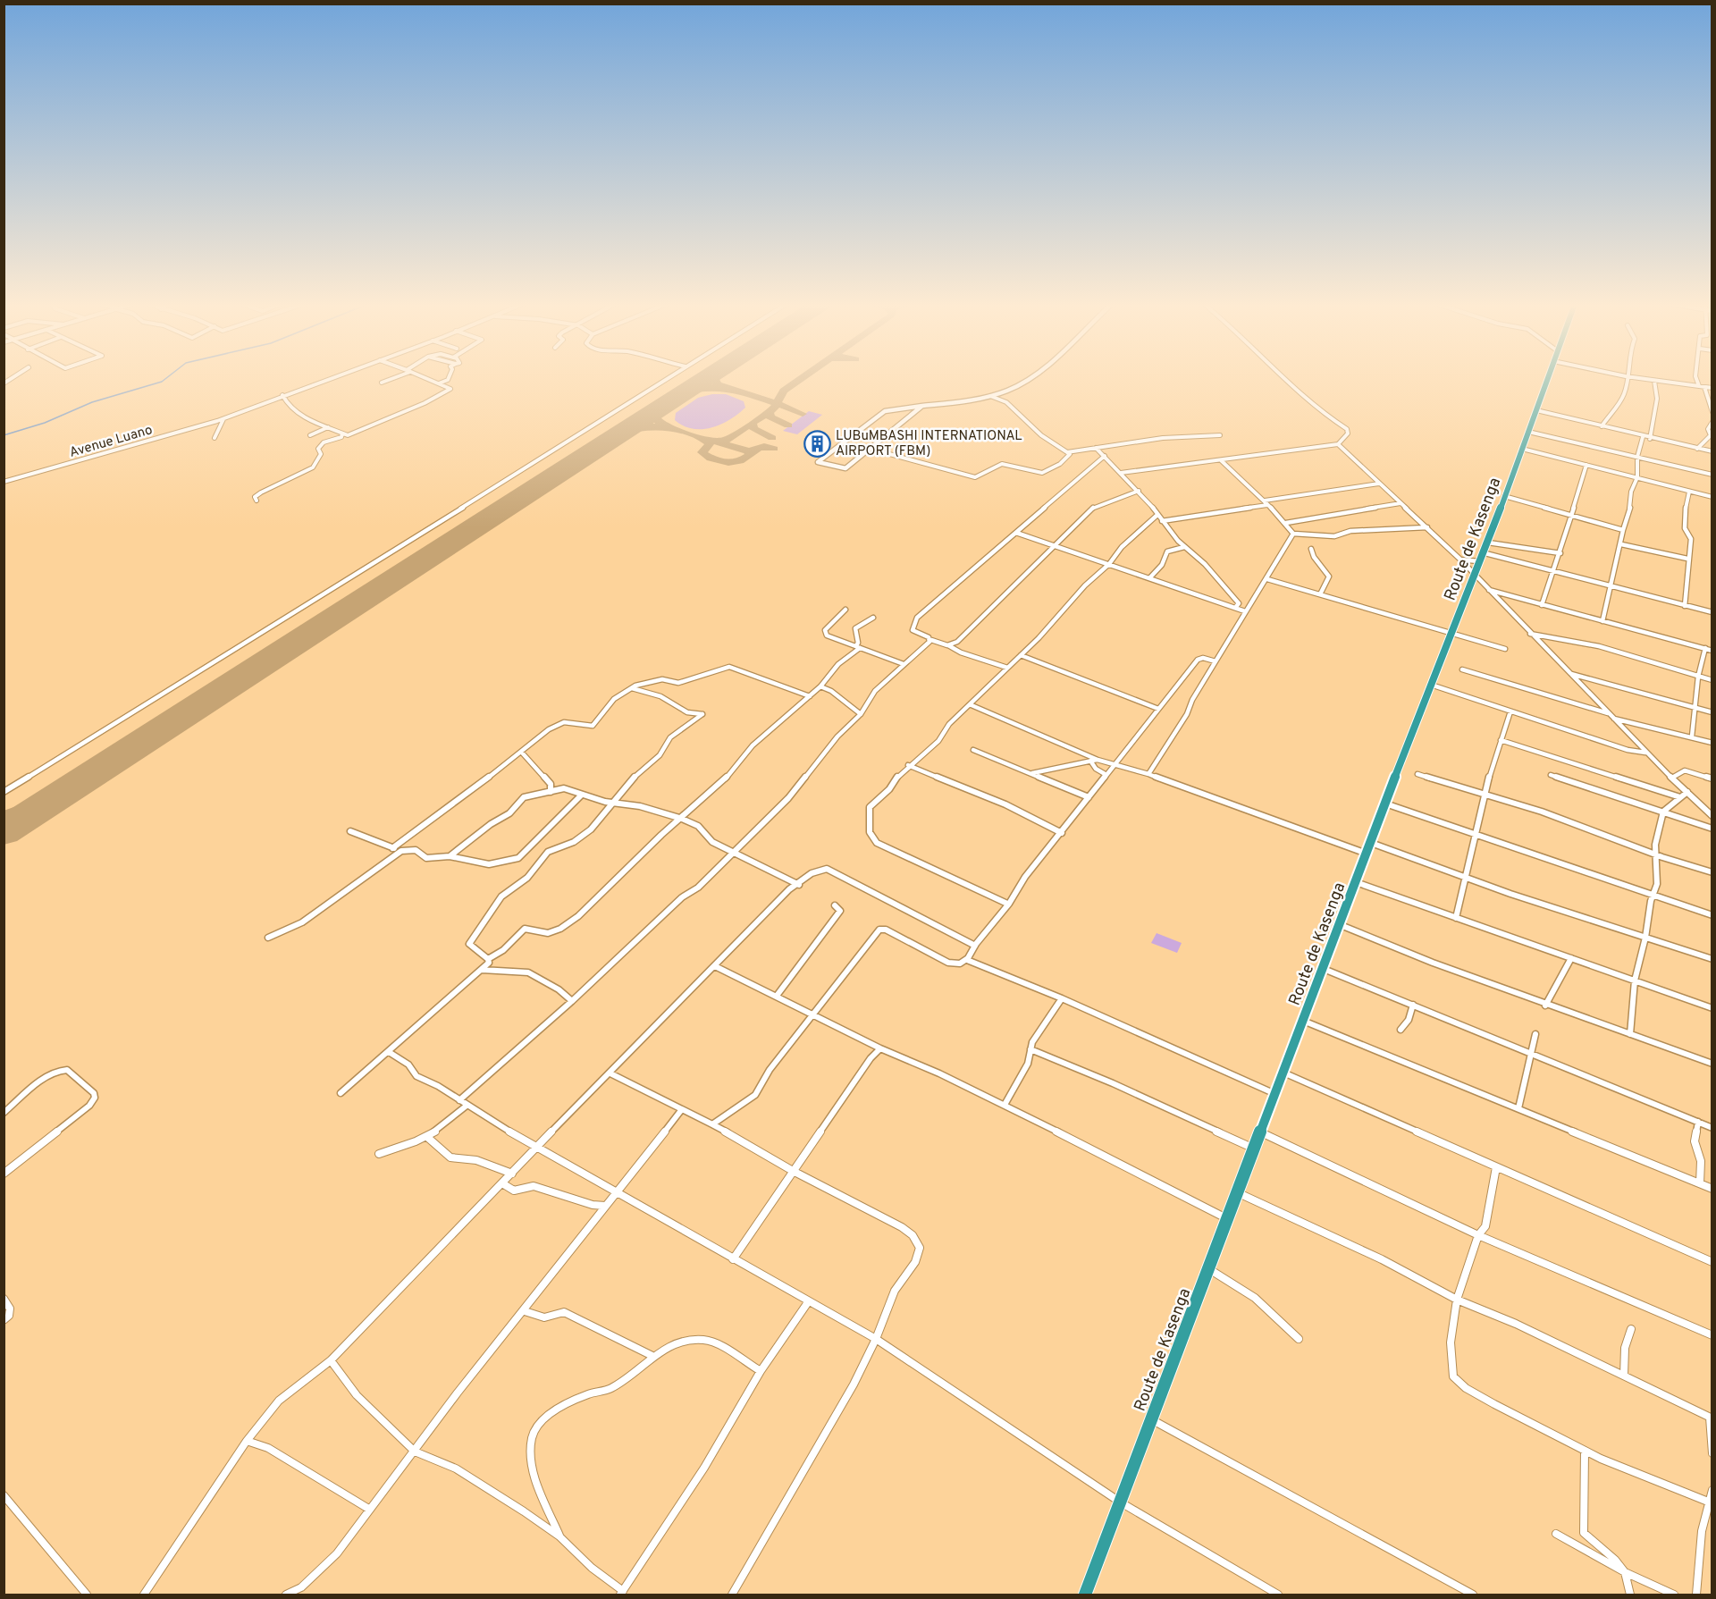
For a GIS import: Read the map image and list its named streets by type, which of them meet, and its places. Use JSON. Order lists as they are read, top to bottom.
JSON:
{
  "streets": {
    "highway": ["Route de Kasenga"],
    "street": ["Avenue Luano"]
  },
  "places": {
    "building": ["LUBuMBASHI INTERNATIONAL AIRPORT (FBM)"]
  }
}
